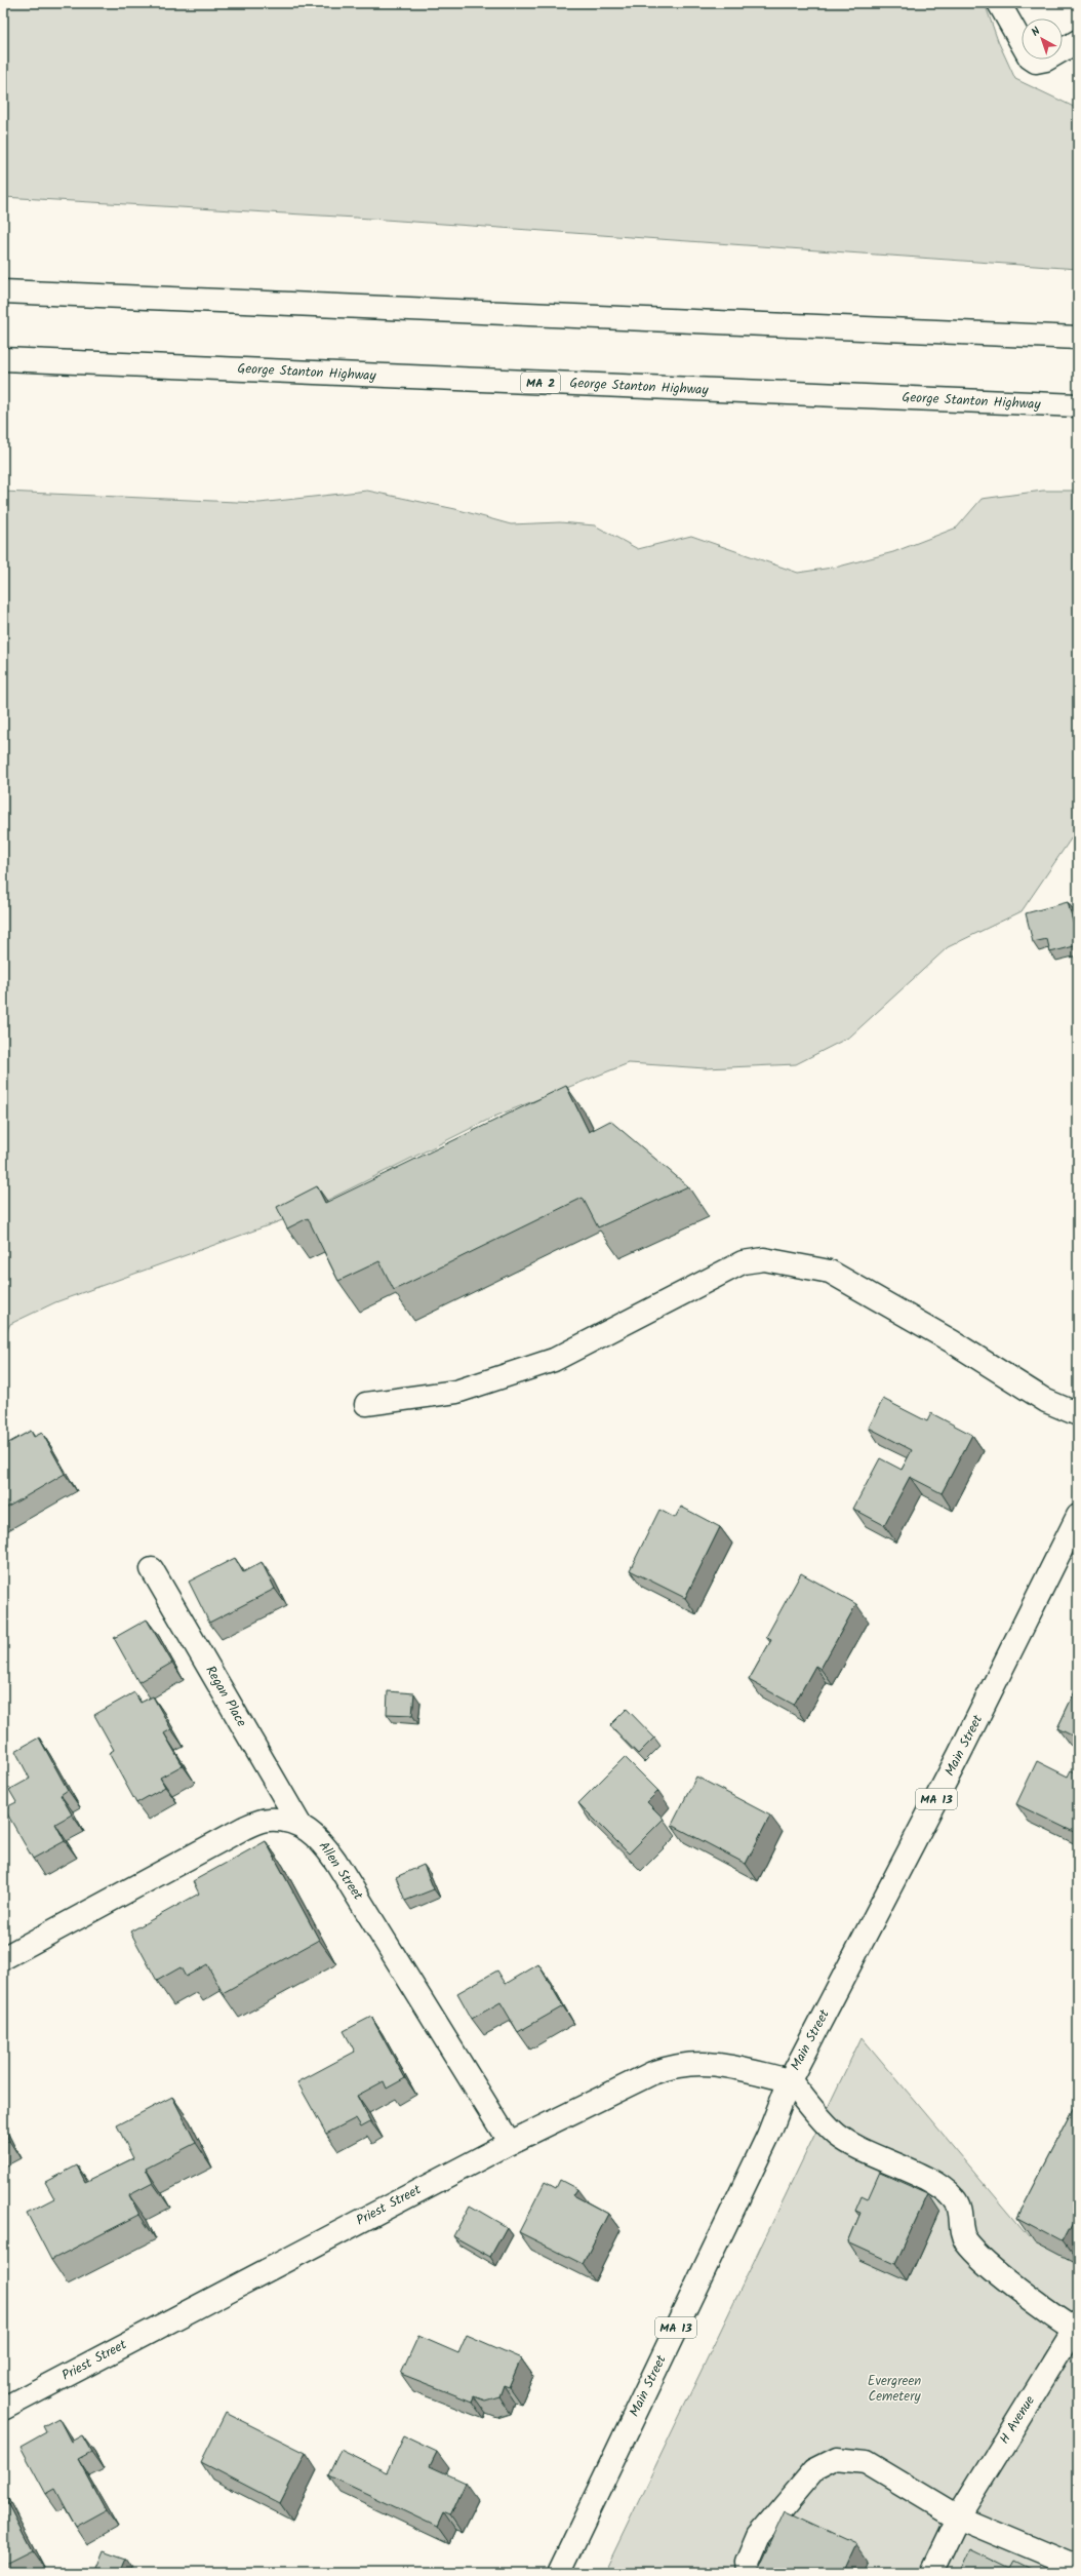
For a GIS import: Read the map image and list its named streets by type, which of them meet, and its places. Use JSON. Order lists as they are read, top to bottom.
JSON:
{
  "streets": {
    "main road": [
      "George Stanton Highway",
      "MA 2",
      "Regan Place",
      "Main Street",
      "MA 13",
      "Allen Street",
      "Priest Street",
      "H Avenue"
    ]
  },
  "crossings": [
    ["Regan Place", "Allen Street"],
    ["Main Street", "Priest Street"],
    ["Allen Street", "Priest Street"]
  ],
  "parks": ["Evergreen Cemetery"],
  "north": "top left"
}
